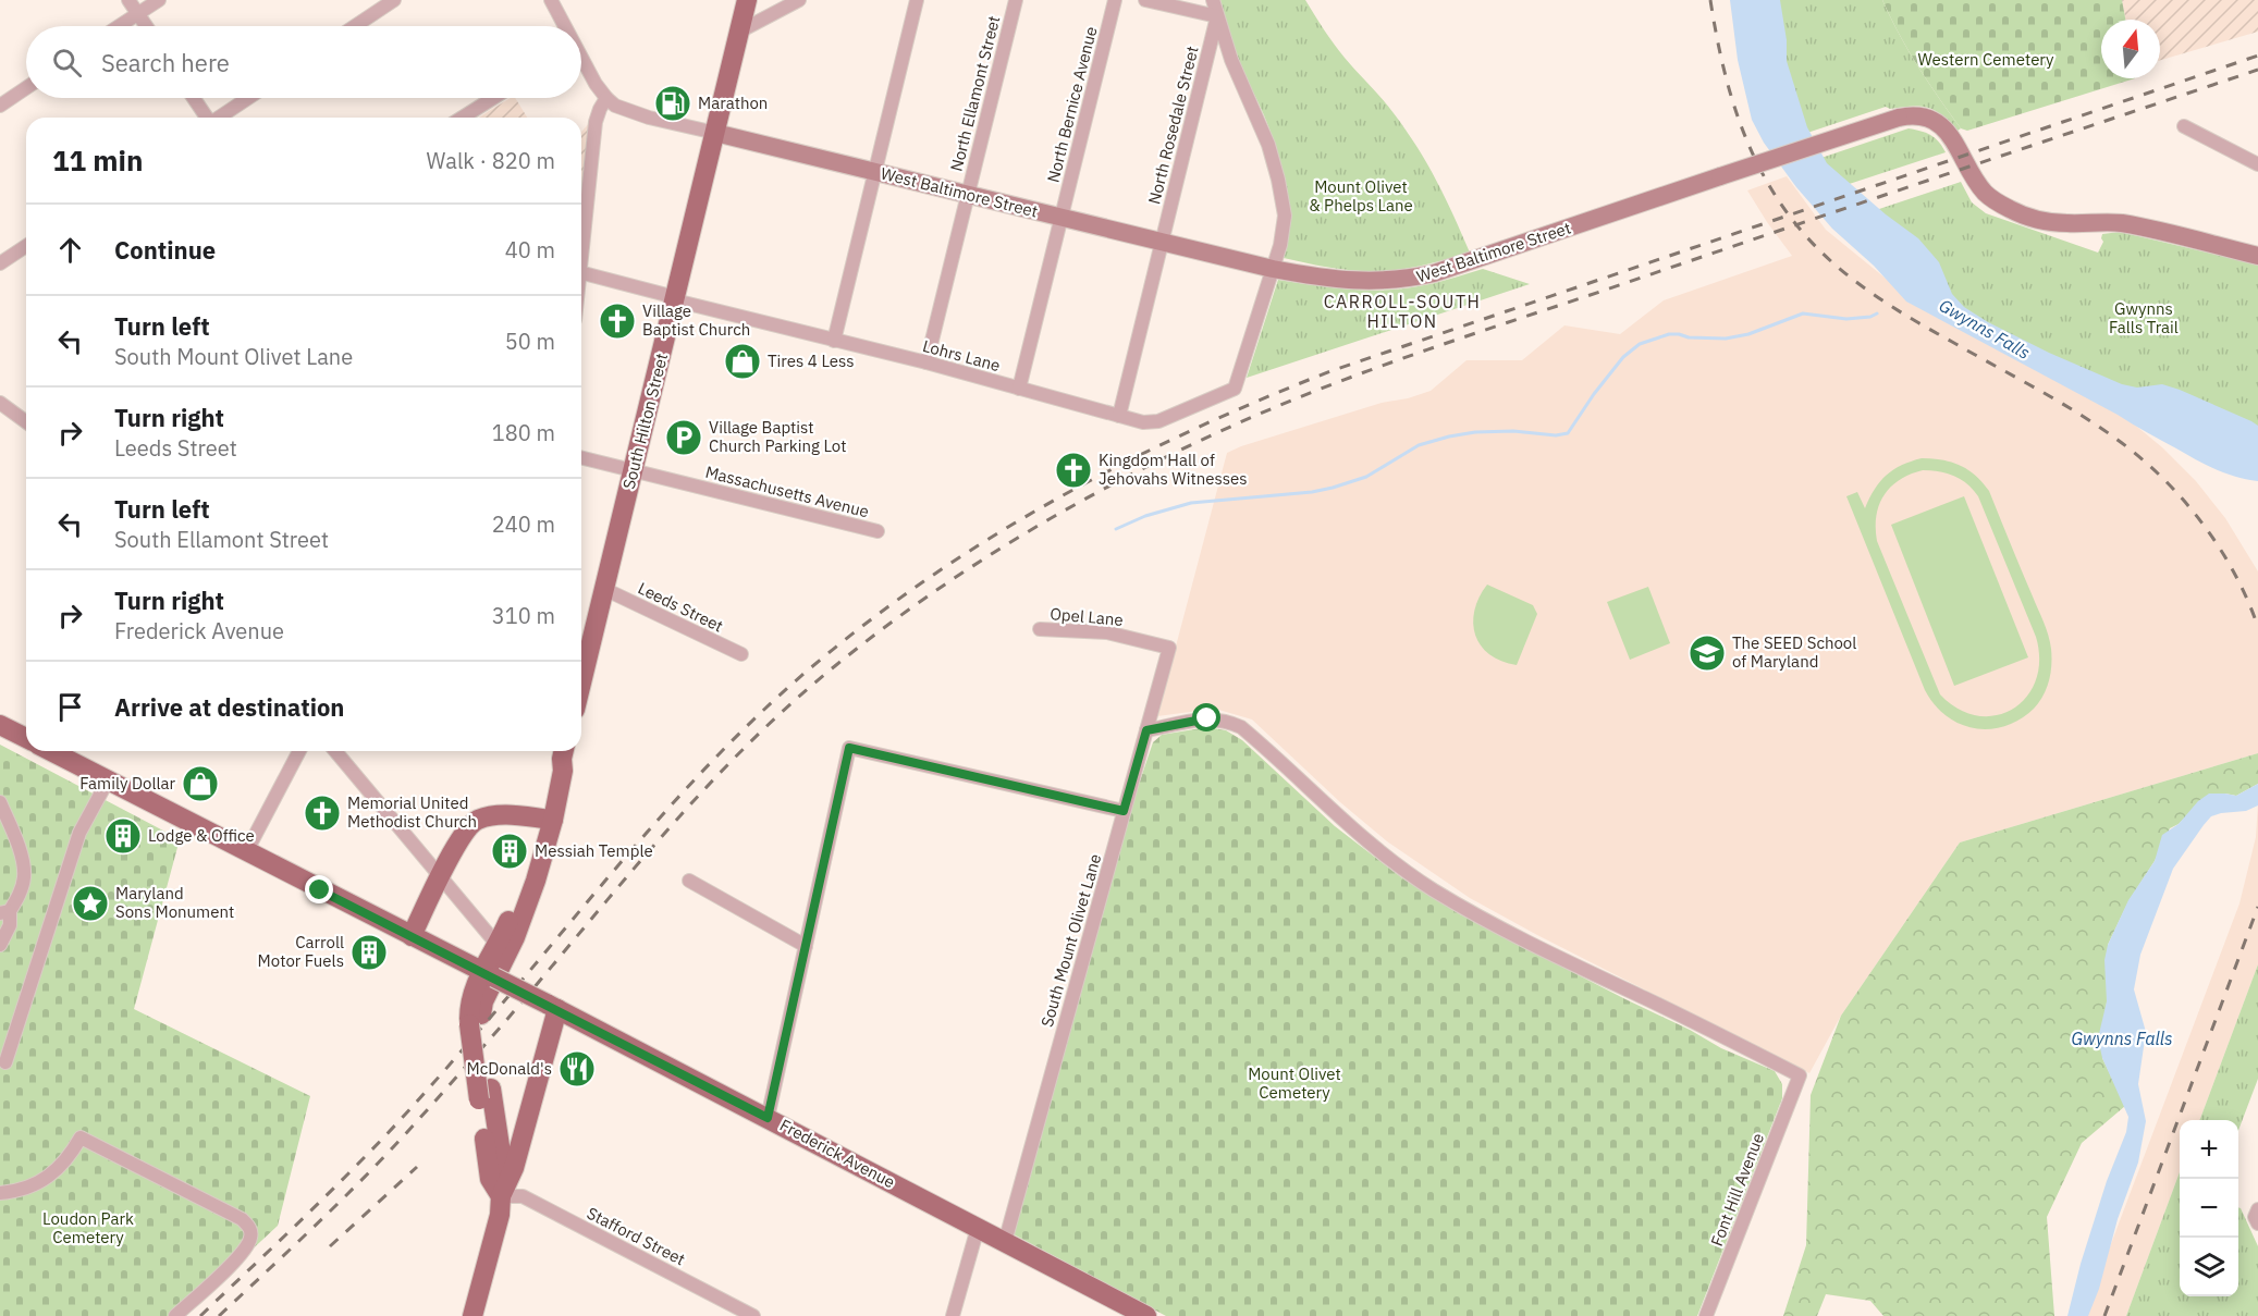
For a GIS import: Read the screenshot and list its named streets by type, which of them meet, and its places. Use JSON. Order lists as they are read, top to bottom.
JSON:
{
  "streets": {
    "main road": ["West Baltimore Street", "South Hilton Street", "Frederick Avenue"],
    "street": [
      "North Ellamont Street",
      "North Bernice Avenue",
      "North Rosedale Street",
      "Lohrs Lane",
      "Massachusetts Avenue",
      "Leeds Street",
      "Opel Lane",
      "South Mount Olivet Lane",
      "Font Hill Avenue",
      "Stafford Street"
    ]
  },
  "crossings": [
    ["North Ellamont Street", "West Baltimore Street"],
    ["North Ellamont Street", "Lohrs Lane"],
    ["North Bernice Avenue", "West Baltimore Street"],
    ["North Bernice Avenue", "Lohrs Lane"],
    ["North Rosedale Street", "West Baltimore Street"],
    ["North Rosedale Street", "Lohrs Lane"],
    ["West Baltimore Street", "Lohrs Lane"],
    ["West Baltimore Street", "South Hilton Street"],
    ["Lohrs Lane", "South Hilton Street"],
    ["South Hilton Street", "Massachusetts Avenue"],
    ["South Hilton Street", "Leeds Street"],
    ["Opel Lane", "South Mount Olivet Lane"],
    ["South Mount Olivet Lane", "Frederick Avenue"],
    ["South Mount Olivet Lane", "Font Hill Avenue"]
  ],
  "districts": ["CARROLL-SOUTH HILTON"],
  "water": ["Gwynns Falls"],
  "parks": [
    "Western Cemetery",
    "Mount Olivet & Phelps Lane",
    "Gwynns Falls Trail",
    "Mount Olivet Cemetery",
    "Loudon Park Cemetery"
  ],
  "places": {
    "fuel station": ["Marathon"],
    "church": ["Village Baptist Church", "Kingdom Hall of Jehovahs Witnesses", "Memorial United Methodist Church"],
    "shop": ["Tires 4 Less", "Family Dollar"],
    "parking": ["Village Baptist Church Parking Lot"],
    "school or university": ["The SEED School of Maryland"],
    "building": ["Lodge & Office", "Messiah Temple", "Carroll Motor Fuels"],
    "place": ["Maryland Sons Monument"],
    "restaurant": ["McDonald's"]
  },
  "north": "top",
  "page": {
    "search": "Search here",
    "heading": ["11 min", "Walk · 820 m"],
    "list": [
      ["Continue", "40 m"],
      ["Turn left", "South Mount Olivet Lane", "50 m"],
      ["Turn right", "Leeds Street", "180 m"],
      ["Turn left", "South Ellamont Street", "240 m"],
      ["Turn right", "Frederick Avenue", "310 m"],
      "Arrive at destination"
    ],
    "map_buttons": ["+", "−"]
  }
}
